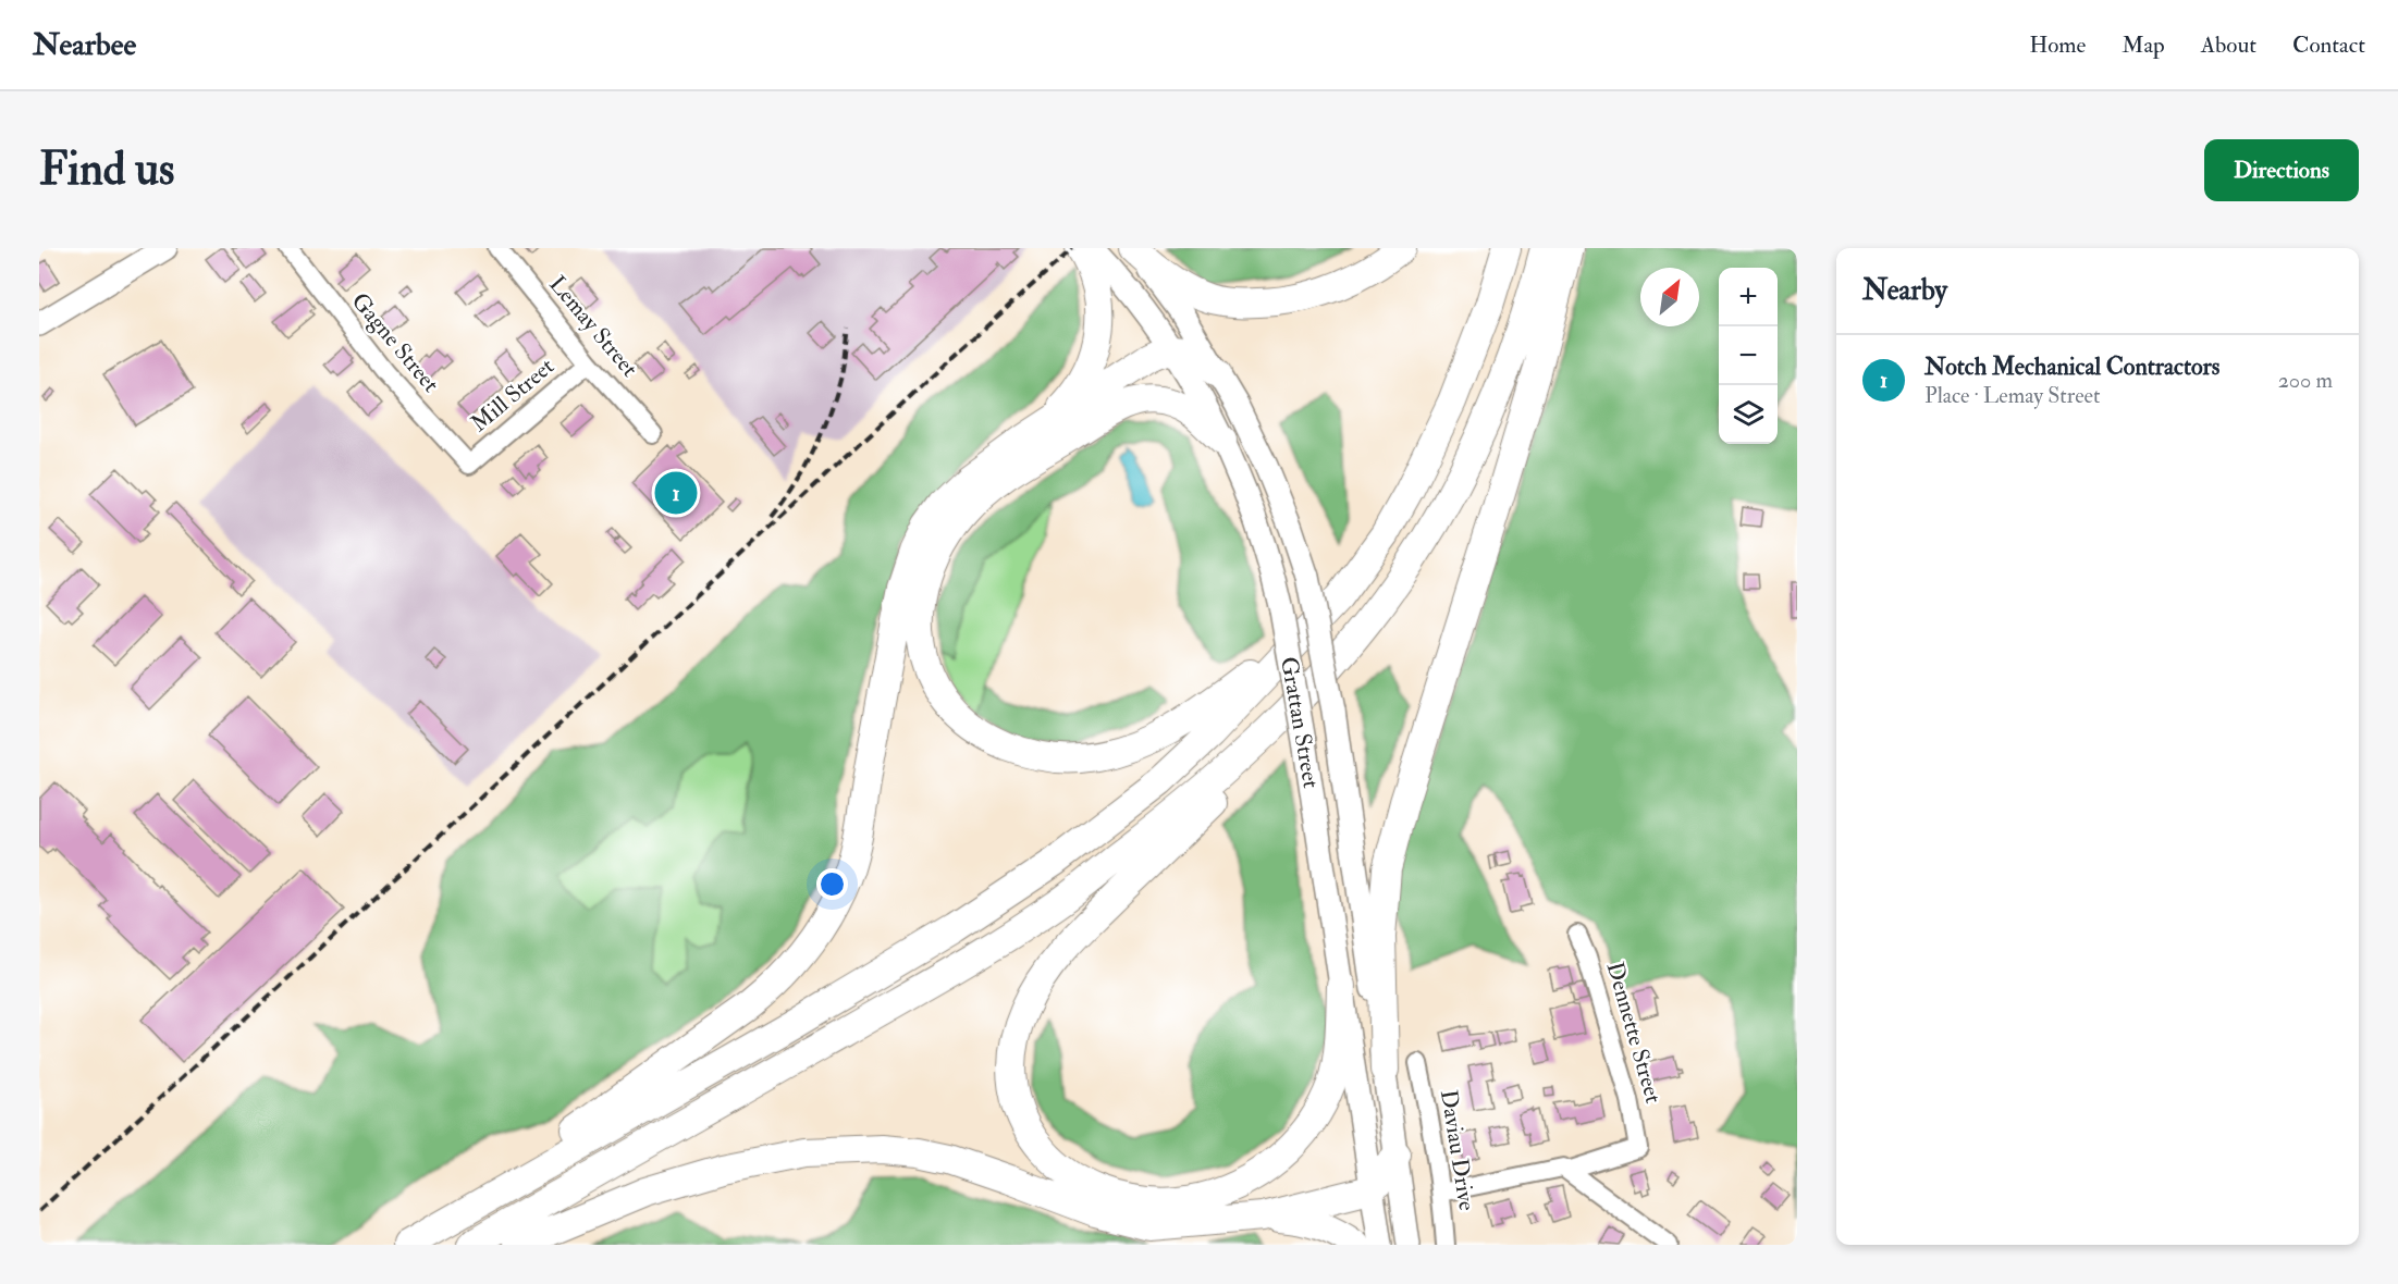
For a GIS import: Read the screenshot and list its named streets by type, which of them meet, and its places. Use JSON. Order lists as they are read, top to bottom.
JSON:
{
  "streets": {
    "main road": ["Grattan Street"],
    "street": [
      "Lemay Street",
      "Gagne Street",
      "Mill Street",
      "Dennette Street",
      "Daviau Drive"
    ]
  },
  "crossings": [
    ["Lemay Street", "Mill Street"],
    ["Gagne Street", "Mill Street"]
  ],
  "north": "top right",
  "page": {
    "header": "Nearbee",
    "nav": [
      "Home",
      "Map",
      "About",
      "Contact"
    ],
    "buttons": "Directions",
    "title": "Find us",
    "heading": "Nearby",
    "map_buttons": ["+", "−"],
    "list": [
      {
        "mark": "1",
        "name": "Notch Mechanical Contractors",
        "note": "Place · Lemay Street",
        "value": "200 m"
      }
    ],
    "pins": "1"
  }
}
